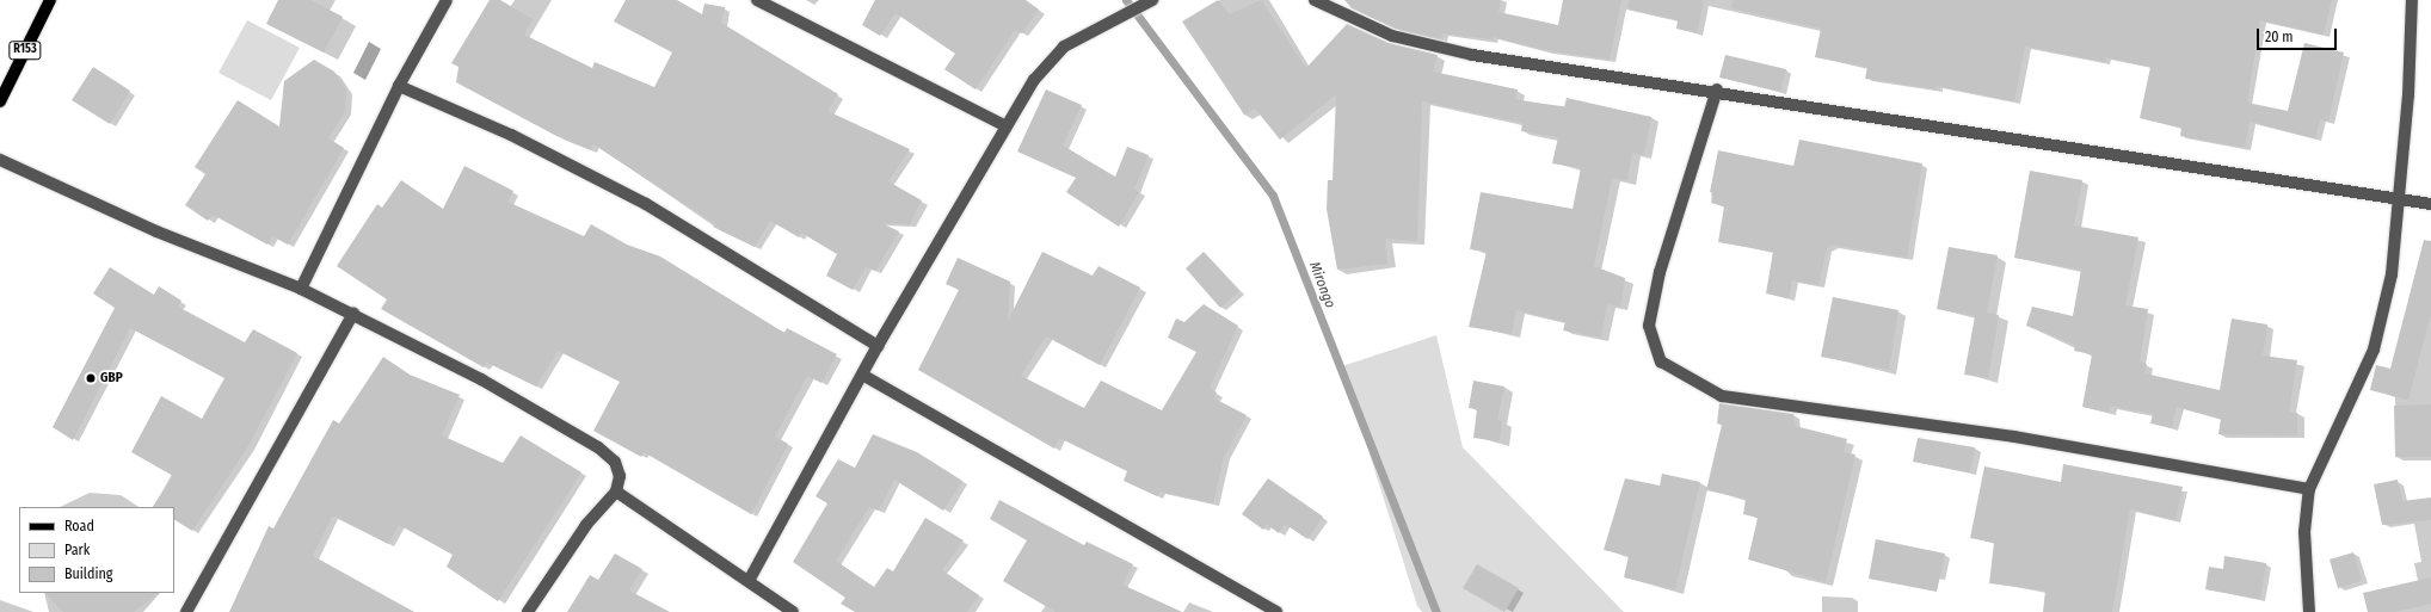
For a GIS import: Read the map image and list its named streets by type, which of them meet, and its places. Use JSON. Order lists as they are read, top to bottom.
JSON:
{
  "streets": {
    "main road": ["R153"]
  },
  "water": ["Mirongo"],
  "places": ["GBP"],
  "legend": ["Road", "Park", "Building"],
  "scale_bar": "20 m"
}
